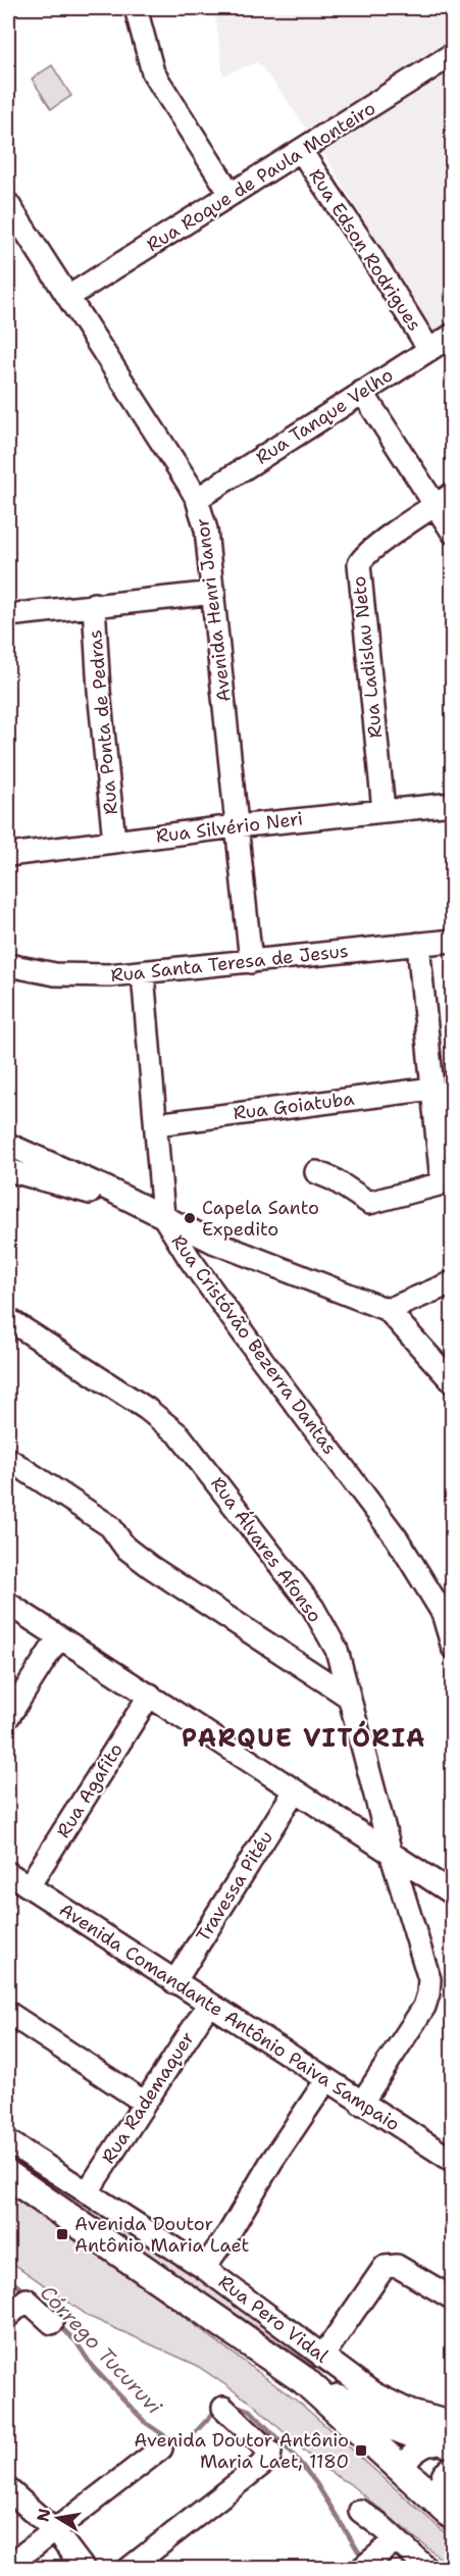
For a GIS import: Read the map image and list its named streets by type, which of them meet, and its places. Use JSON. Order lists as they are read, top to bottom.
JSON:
{
  "streets": {
    "street": [
      "Rua Roque de Paula Monteiro",
      "Rua Edson Rodrigues",
      "Rua Tanque Velho",
      "Avenida Henri Janor",
      "Rua Ladislau Neto",
      "Rua Ponta de Pedras",
      "Rua Silvério Neri",
      "Rua Santa Teresa de Jesus",
      "Rua Goiatuba",
      "Rua Cristóvão Bezerra Dantas",
      "Rua Álvares Afonso",
      "Rua Agafito",
      "Travessa Pitéu",
      "Avenida Comandante Antônio Paiva Sampaio",
      "Rua Rademaquer",
      "Rua Pero Vidal"
    ]
  },
  "crossings": [
    ["Rua Roque de Paula Monteiro", "Rua Edson Rodrigues"],
    ["Rua Roque de Paula Monteiro", "Avenida Henri Janor"],
    ["Rua Edson Rodrigues", "Rua Tanque Velho"],
    ["Rua Tanque Velho", "Avenida Henri Janor"],
    ["Avenida Henri Janor", "Rua Silvério Neri"],
    ["Avenida Henri Janor", "Rua Santa Teresa de Jesus"],
    ["Rua Ladislau Neto", "Rua Silvério Neri"],
    ["Rua Ponta de Pedras", "Rua Silvério Neri"],
    ["Rua Santa Teresa de Jesus", "Rua Cristóvão Bezerra Dantas"],
    ["Rua Goiatuba", "Rua Cristóvão Bezerra Dantas"],
    ["Rua Álvares Afonso", "Avenida Comandante Antônio Paiva Sampaio"],
    ["Rua Agafito", "Avenida Comandante Antônio Paiva Sampaio"],
    ["Travessa Pitéu", "Avenida Comandante Antônio Paiva Sampaio"],
    ["Avenida Comandante Antônio Paiva Sampaio", "Rua Rademaquer"],
    ["Rua Rademaquer", "Rua Pero Vidal"]
  ],
  "districts": ["PARQUE VITÓRIA"],
  "water": ["Córrego Tucuruvi"],
  "places": {
    "other": ["Capela Santo Expedito"],
    "transit": ["Avenida Doutor Antônio Maria Laet", "Avenida Doutor Antônio Maria Laet, 1180"]
  },
  "north": "left"
}
